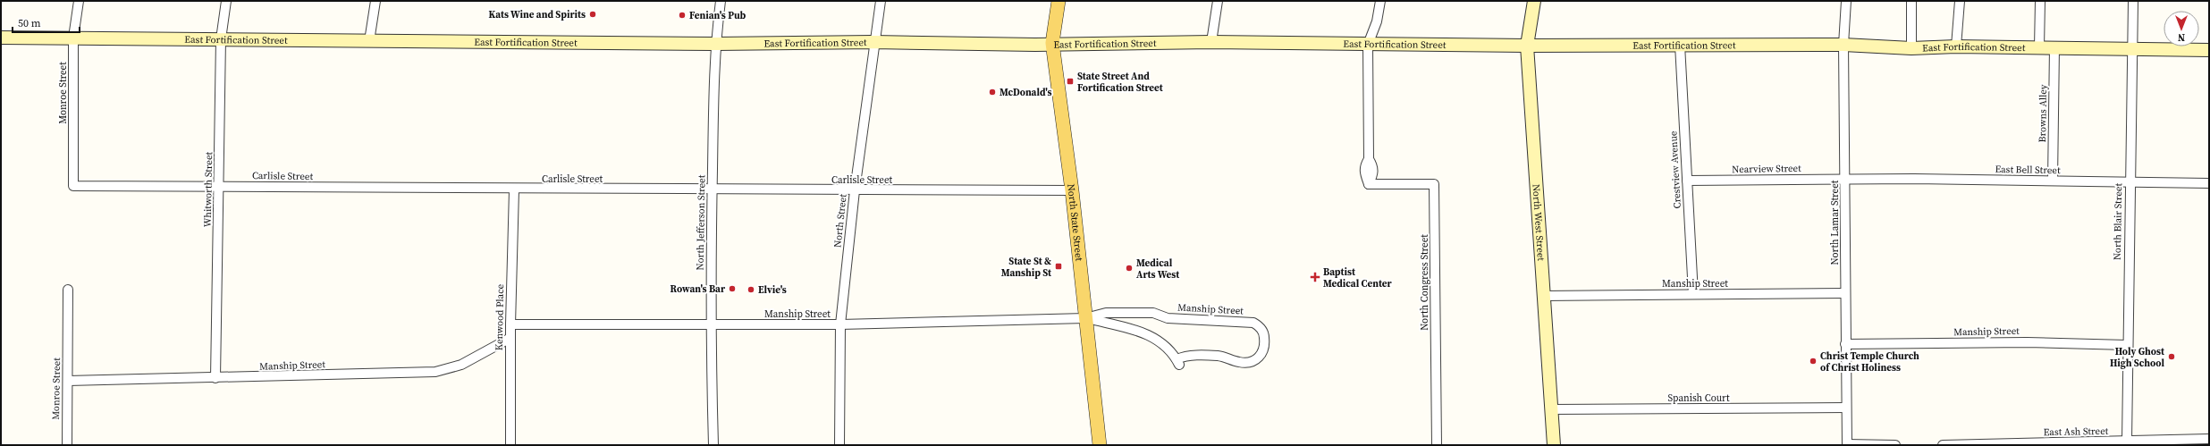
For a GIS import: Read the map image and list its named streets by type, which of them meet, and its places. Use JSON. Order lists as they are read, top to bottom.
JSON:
{
  "streets": {
    "main road": ["North State Street"],
    "street": [
      "East Fortification Street",
      "Monroe Street",
      "Browns Alley",
      "Nearview Street",
      "Crestview Avenue",
      "East Bell Street",
      "Carlisle Street",
      "Whitworth Street",
      "North Street",
      "North Blair Street",
      "North Jefferson Street",
      "North West Street",
      "North Lamar Street",
      "North Congress Street",
      "Manship Street",
      "Kenwood Place",
      "Spanish Court",
      "East Ash Street"
    ]
  },
  "crossings": [
    ["East Fortification Street", "Monroe Street"],
    ["East Fortification Street", "Browns Alley"],
    ["East Fortification Street", "Crestview Avenue"],
    ["East Fortification Street", "Whitworth Street"],
    ["East Fortification Street", "North Street"],
    ["East Fortification Street", "North Blair Street"],
    ["East Fortification Street", "North Jefferson Street"],
    ["East Fortification Street", "North State Street"],
    ["East Fortification Street", "North West Street"],
    ["East Fortification Street", "North Lamar Street"],
    ["East Fortification Street", "North Congress Street"],
    ["Monroe Street", "Carlisle Street"],
    ["Monroe Street", "Manship Street"],
    ["Browns Alley", "East Bell Street"],
    ["Nearview Street", "Crestview Avenue"],
    ["Nearview Street", "East Bell Street"],
    ["Nearview Street", "North Lamar Street"],
    ["Crestview Avenue", "Manship Street"],
    ["East Bell Street", "North Blair Street"],
    ["East Bell Street", "North Lamar Street"],
    ["Carlisle Street", "Whitworth Street"],
    ["Carlisle Street", "North Street"],
    ["Carlisle Street", "North Jefferson Street"],
    ["Carlisle Street", "North State Street"],
    ["Carlisle Street", "Kenwood Place"],
    ["Whitworth Street", "Manship Street"],
    ["North Street", "Manship Street"],
    ["North Blair Street", "Manship Street"],
    ["North Blair Street", "East Ash Street"],
    ["North Jefferson Street", "Manship Street"],
    ["North State Street", "Manship Street"],
    ["North West Street", "Manship Street"],
    ["North West Street", "Spanish Court"],
    ["North Lamar Street", "Manship Street"],
    ["North Lamar Street", "Spanish Court"],
    ["Manship Street", "Kenwood Place"]
  ],
  "places": {
    "other": [
      "Kats Wine and Spirits",
      "Fenian's Pub",
      "McDonald's",
      "Medical Arts West",
      "Rowan's Bar",
      "Elvie's",
      "Holy Ghost High School",
      "Christ Temple Church of Christ Holiness"
    ],
    "transit": ["State Street And Fortification Street", "State St & Manship St"],
    "health": ["Baptist Medical Center"]
  },
  "scale_bar": "50 m",
  "north": "bottom"
}
